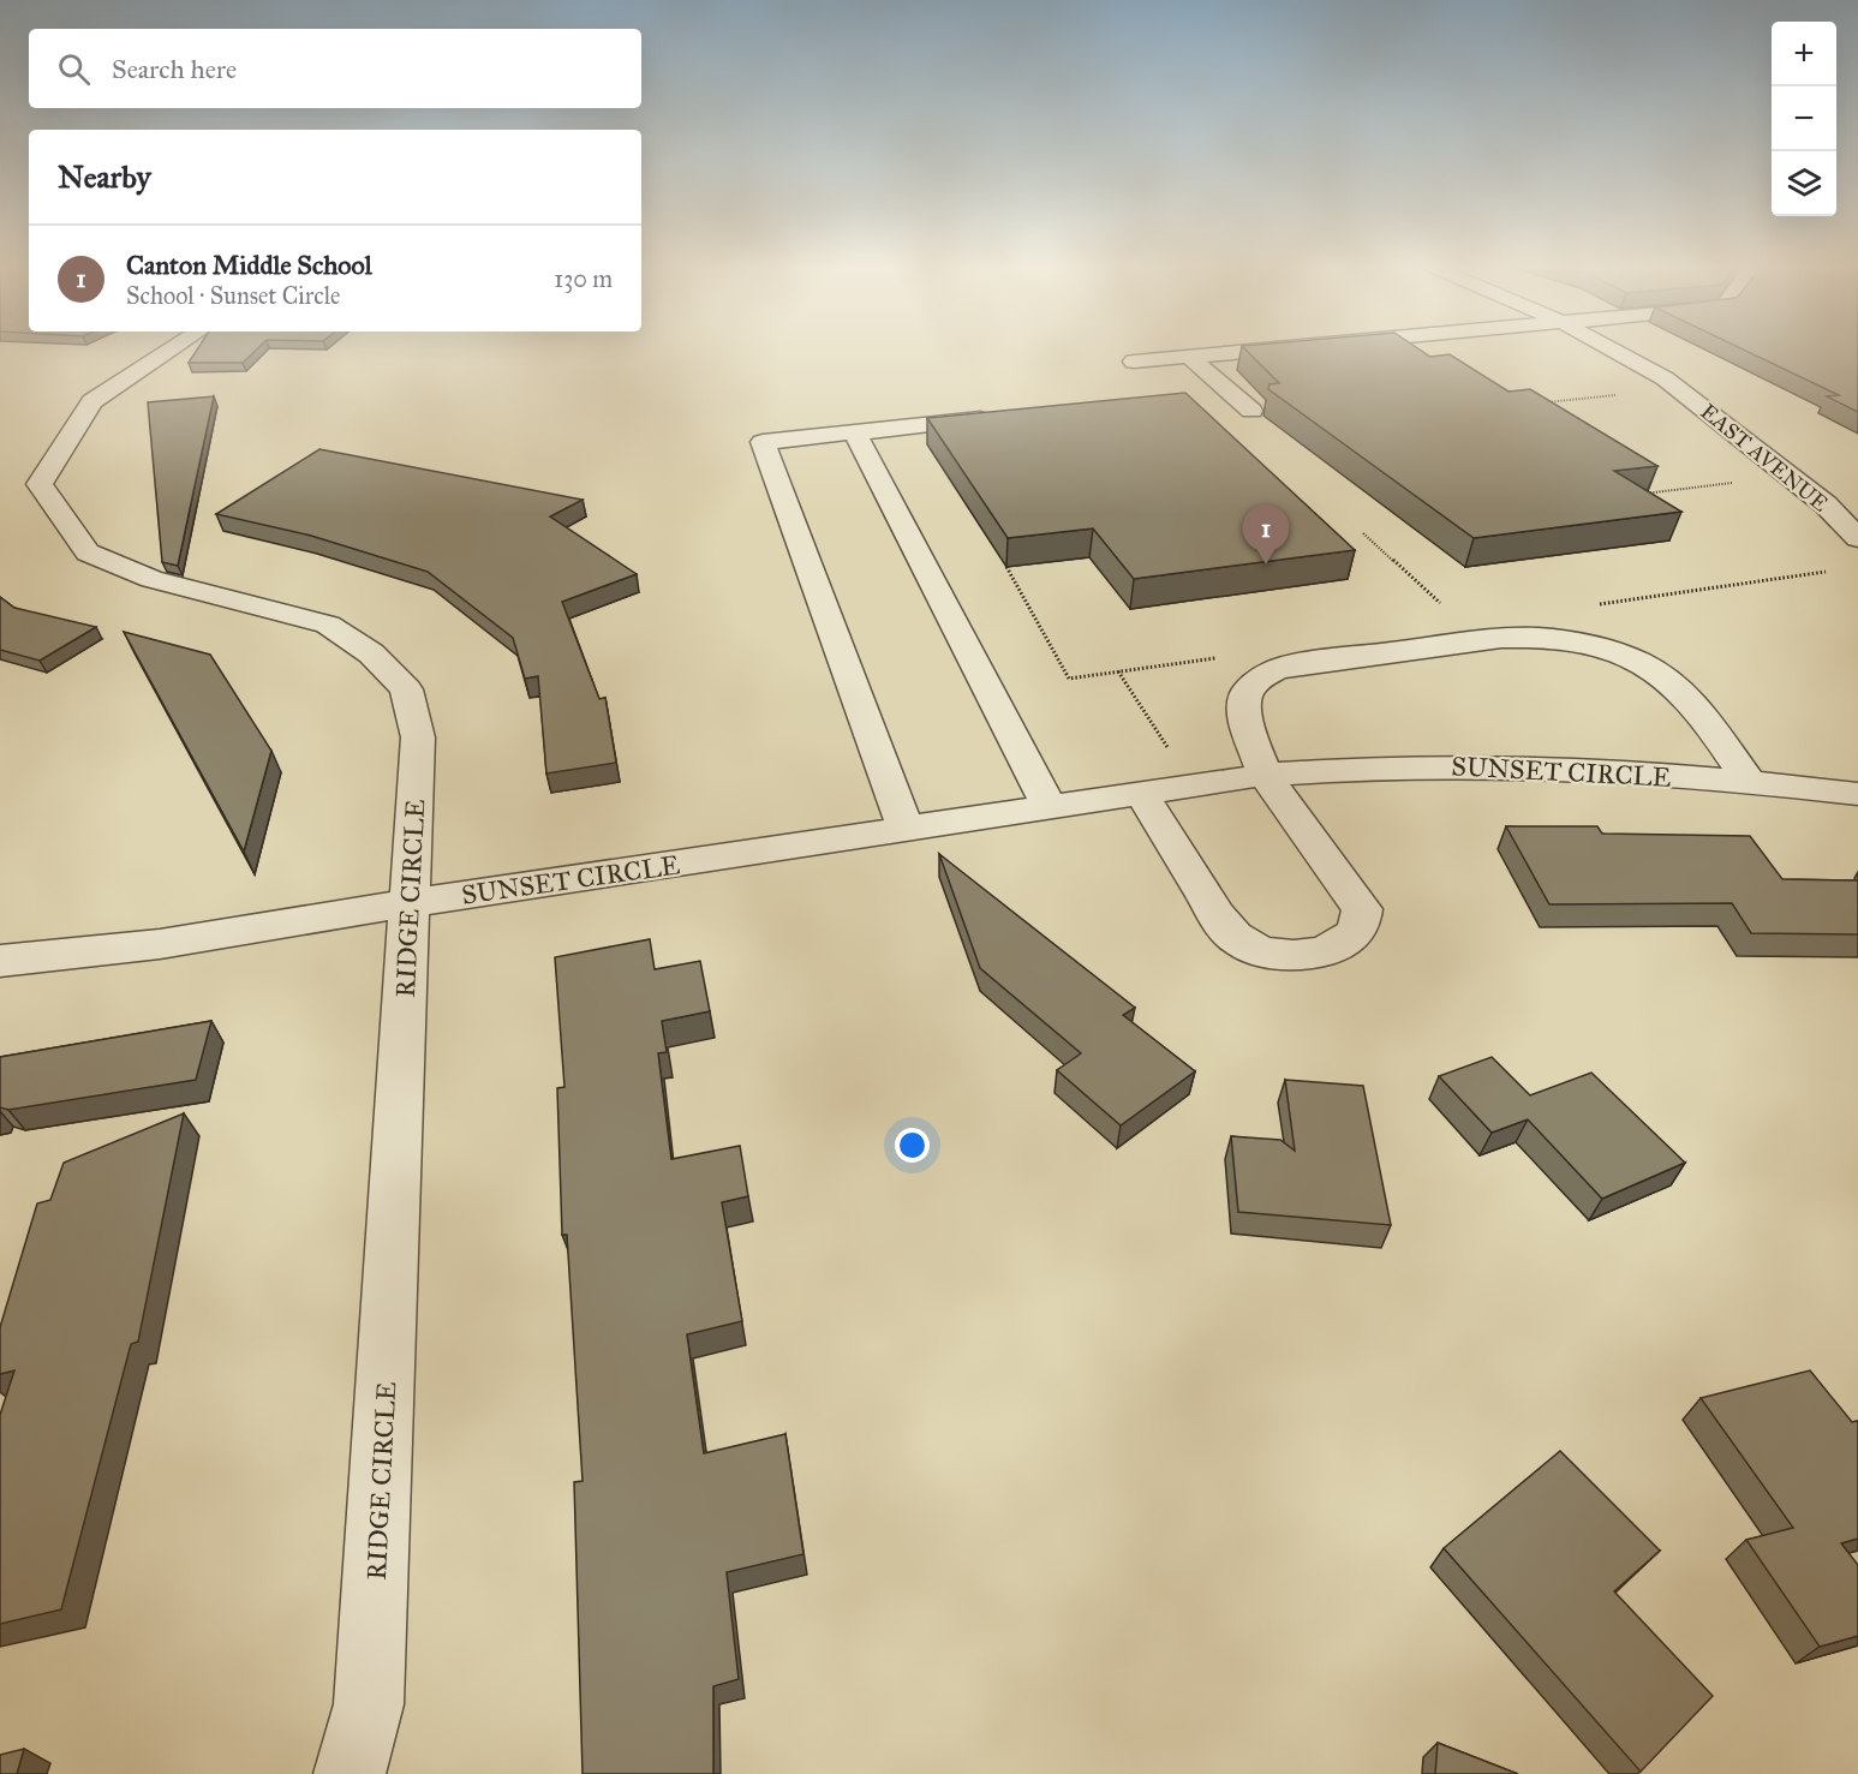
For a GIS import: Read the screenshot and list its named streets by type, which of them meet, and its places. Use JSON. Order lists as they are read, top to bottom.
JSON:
{
  "streets": {
    "street": ["EAST AVENUE", "SUNSET CIRCLE", "RIDGE CIRCLE"]
  },
  "crossings": [
    ["SUNSET CIRCLE", "RIDGE CIRCLE"]
  ],
  "page": {
    "map_buttons": ["+", "−"],
    "search": "Search here",
    "heading": "Nearby",
    "list": [
      {
        "mark": "1",
        "name": "Canton Middle School",
        "note": "School · Sunset Circle",
        "value": "130 m"
      }
    ],
    "pins": "1"
  }
}
